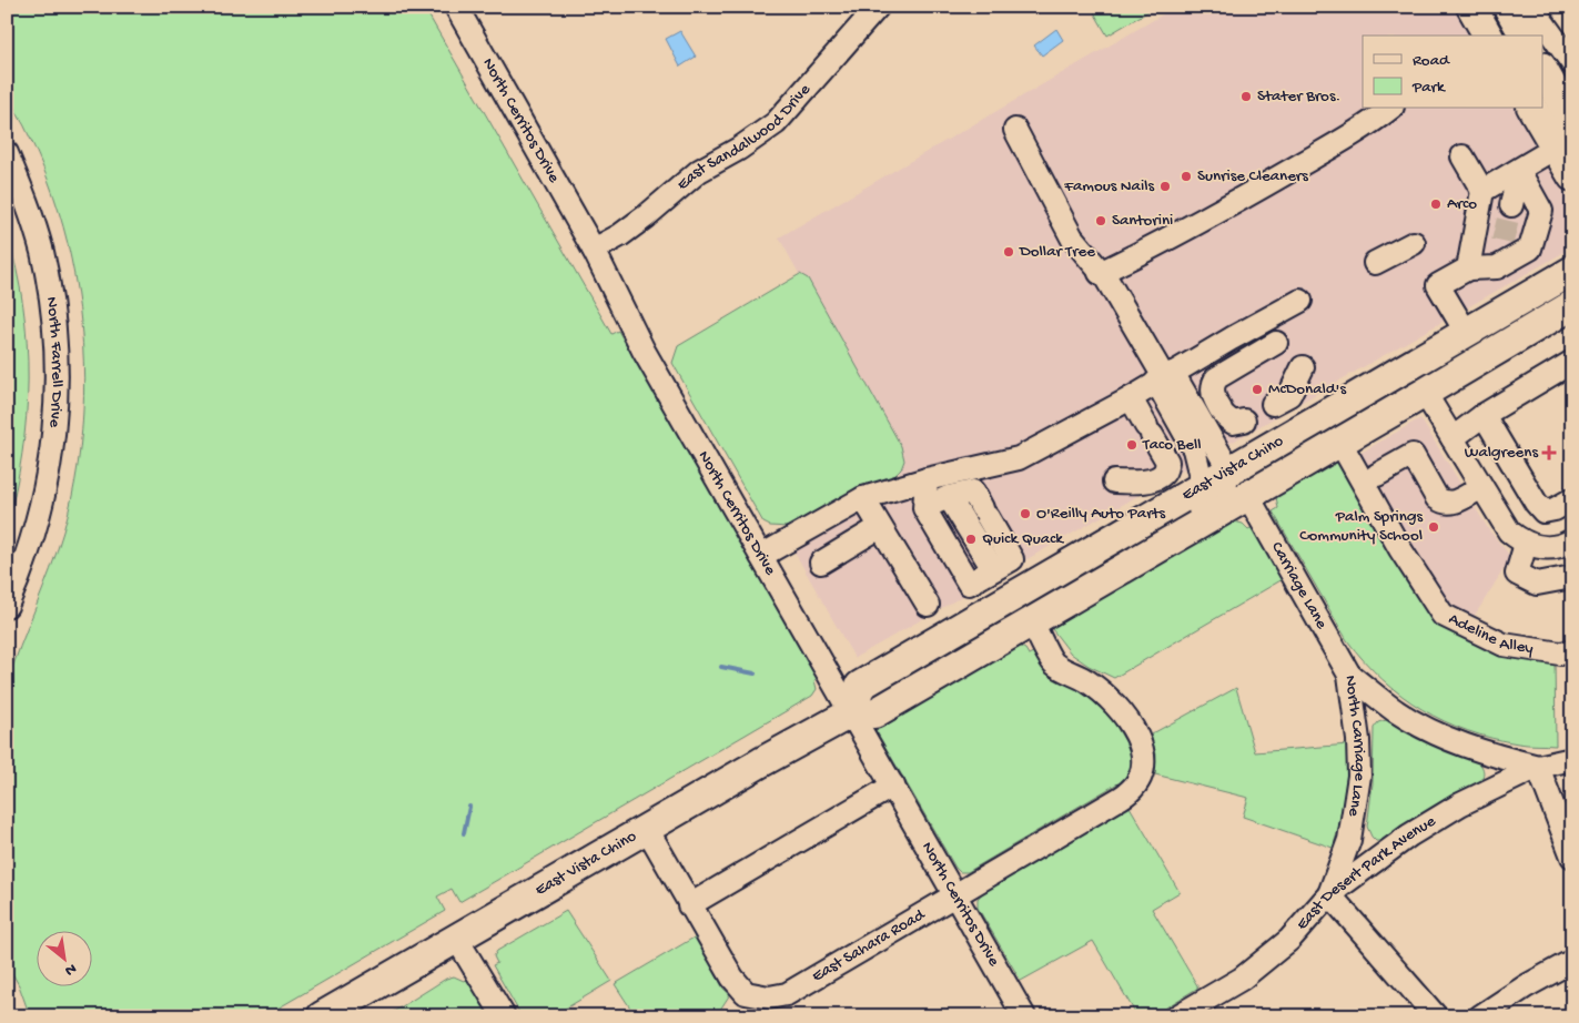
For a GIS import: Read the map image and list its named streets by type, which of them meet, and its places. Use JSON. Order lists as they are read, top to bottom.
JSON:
{
  "streets": {
    "main road": ["East Vista Chino"],
    "street": [
      "North Cerritos Drive",
      "East Sandalwood Drive",
      "North Farrell Drive",
      "Carriage Lane",
      "Adeline Alley",
      "North Carriage Lane",
      "East Desert Park Avenue",
      "East Sahara Road"
    ]
  },
  "crossings": [
    ["North Cerritos Drive", "East Sandalwood Drive"],
    ["North Cerritos Drive", "East Vista Chino"],
    ["North Cerritos Drive", "East Sahara Road"],
    ["East Vista Chino", "Carriage Lane"],
    ["East Vista Chino", "Adeline Alley"],
    ["East Vista Chino", "East Sahara Road"],
    ["Carriage Lane", "North Carriage Lane"],
    ["North Carriage Lane", "East Desert Park Avenue"]
  ],
  "places": {
    "other": [
      "Stater Bros.",
      "Sunrise Cleaners",
      "Famous Nails",
      "Arco",
      "Santorini",
      "Dollar Tree",
      "McDonald's",
      "Taco Bell",
      "O'Reilly Auto Parts",
      "Palm Springs Community School",
      "Quick Quack"
    ],
    "health": ["Walgreens"]
  },
  "legend": ["Road", "Park"],
  "north": "bottom right"
}
